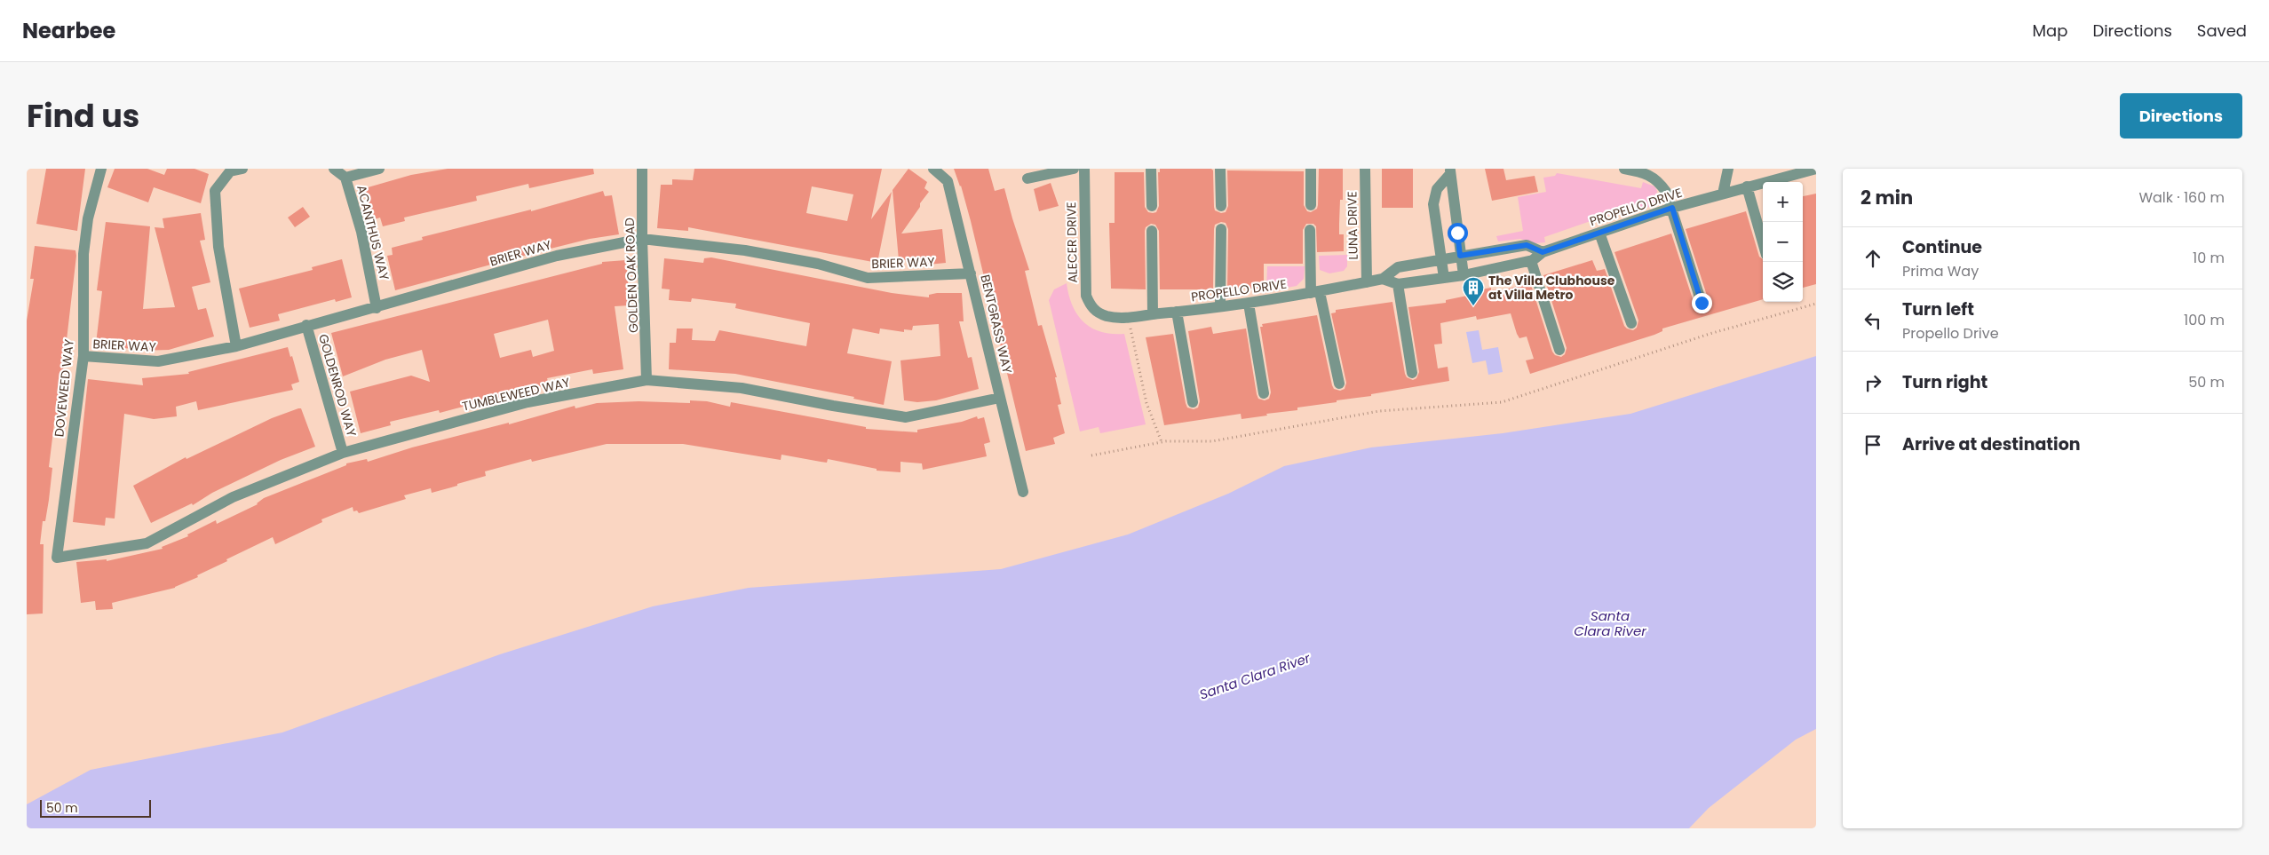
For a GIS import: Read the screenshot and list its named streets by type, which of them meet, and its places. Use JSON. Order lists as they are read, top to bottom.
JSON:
{
  "streets": {
    "street": [
      "PROPELLO DRIVE",
      "LUNA DRIVE",
      "ACANTHUS WAY",
      "ALECER DRIVE",
      "BRIER WAY",
      "GOLDEN OAK ROAD",
      "BENTGRASS WAY",
      "GOLDENROD WAY",
      "DOVEWEED WAY",
      "TUMBLEWEED WAY"
    ]
  },
  "crossings": [
    ["PROPELLO DRIVE", "LUNA DRIVE"],
    ["PROPELLO DRIVE", "ALECER DRIVE"],
    ["ACANTHUS WAY", "BRIER WAY"],
    ["BRIER WAY", "GOLDEN OAK ROAD"],
    ["BRIER WAY", "BENTGRASS WAY"],
    ["BRIER WAY", "GOLDENROD WAY"],
    ["BRIER WAY", "DOVEWEED WAY"],
    ["GOLDEN OAK ROAD", "TUMBLEWEED WAY"],
    ["BENTGRASS WAY", "TUMBLEWEED WAY"],
    ["GOLDENROD WAY", "TUMBLEWEED WAY"],
    ["DOVEWEED WAY", "TUMBLEWEED WAY"]
  ],
  "water": ["Santa Clara River"],
  "places": {
    "building": ["The Villa Clubhouse at Villa Metro"]
  },
  "scale_bar": "50 m",
  "page": {
    "header": "Nearbee",
    "nav": ["Map", "Directions", "Saved"],
    "title": "Find us",
    "buttons": "Directions",
    "heading": ["2 min", "Walk · 160 m"],
    "map_buttons": ["+", "−"],
    "list": [
      ["Continue", "Prima Way", "10 m"],
      ["Turn left", "Propello Drive", "100 m"],
      ["Turn right", "50 m"],
      "Arrive at destination"
    ],
    "scale": "50 m"
  }
}
